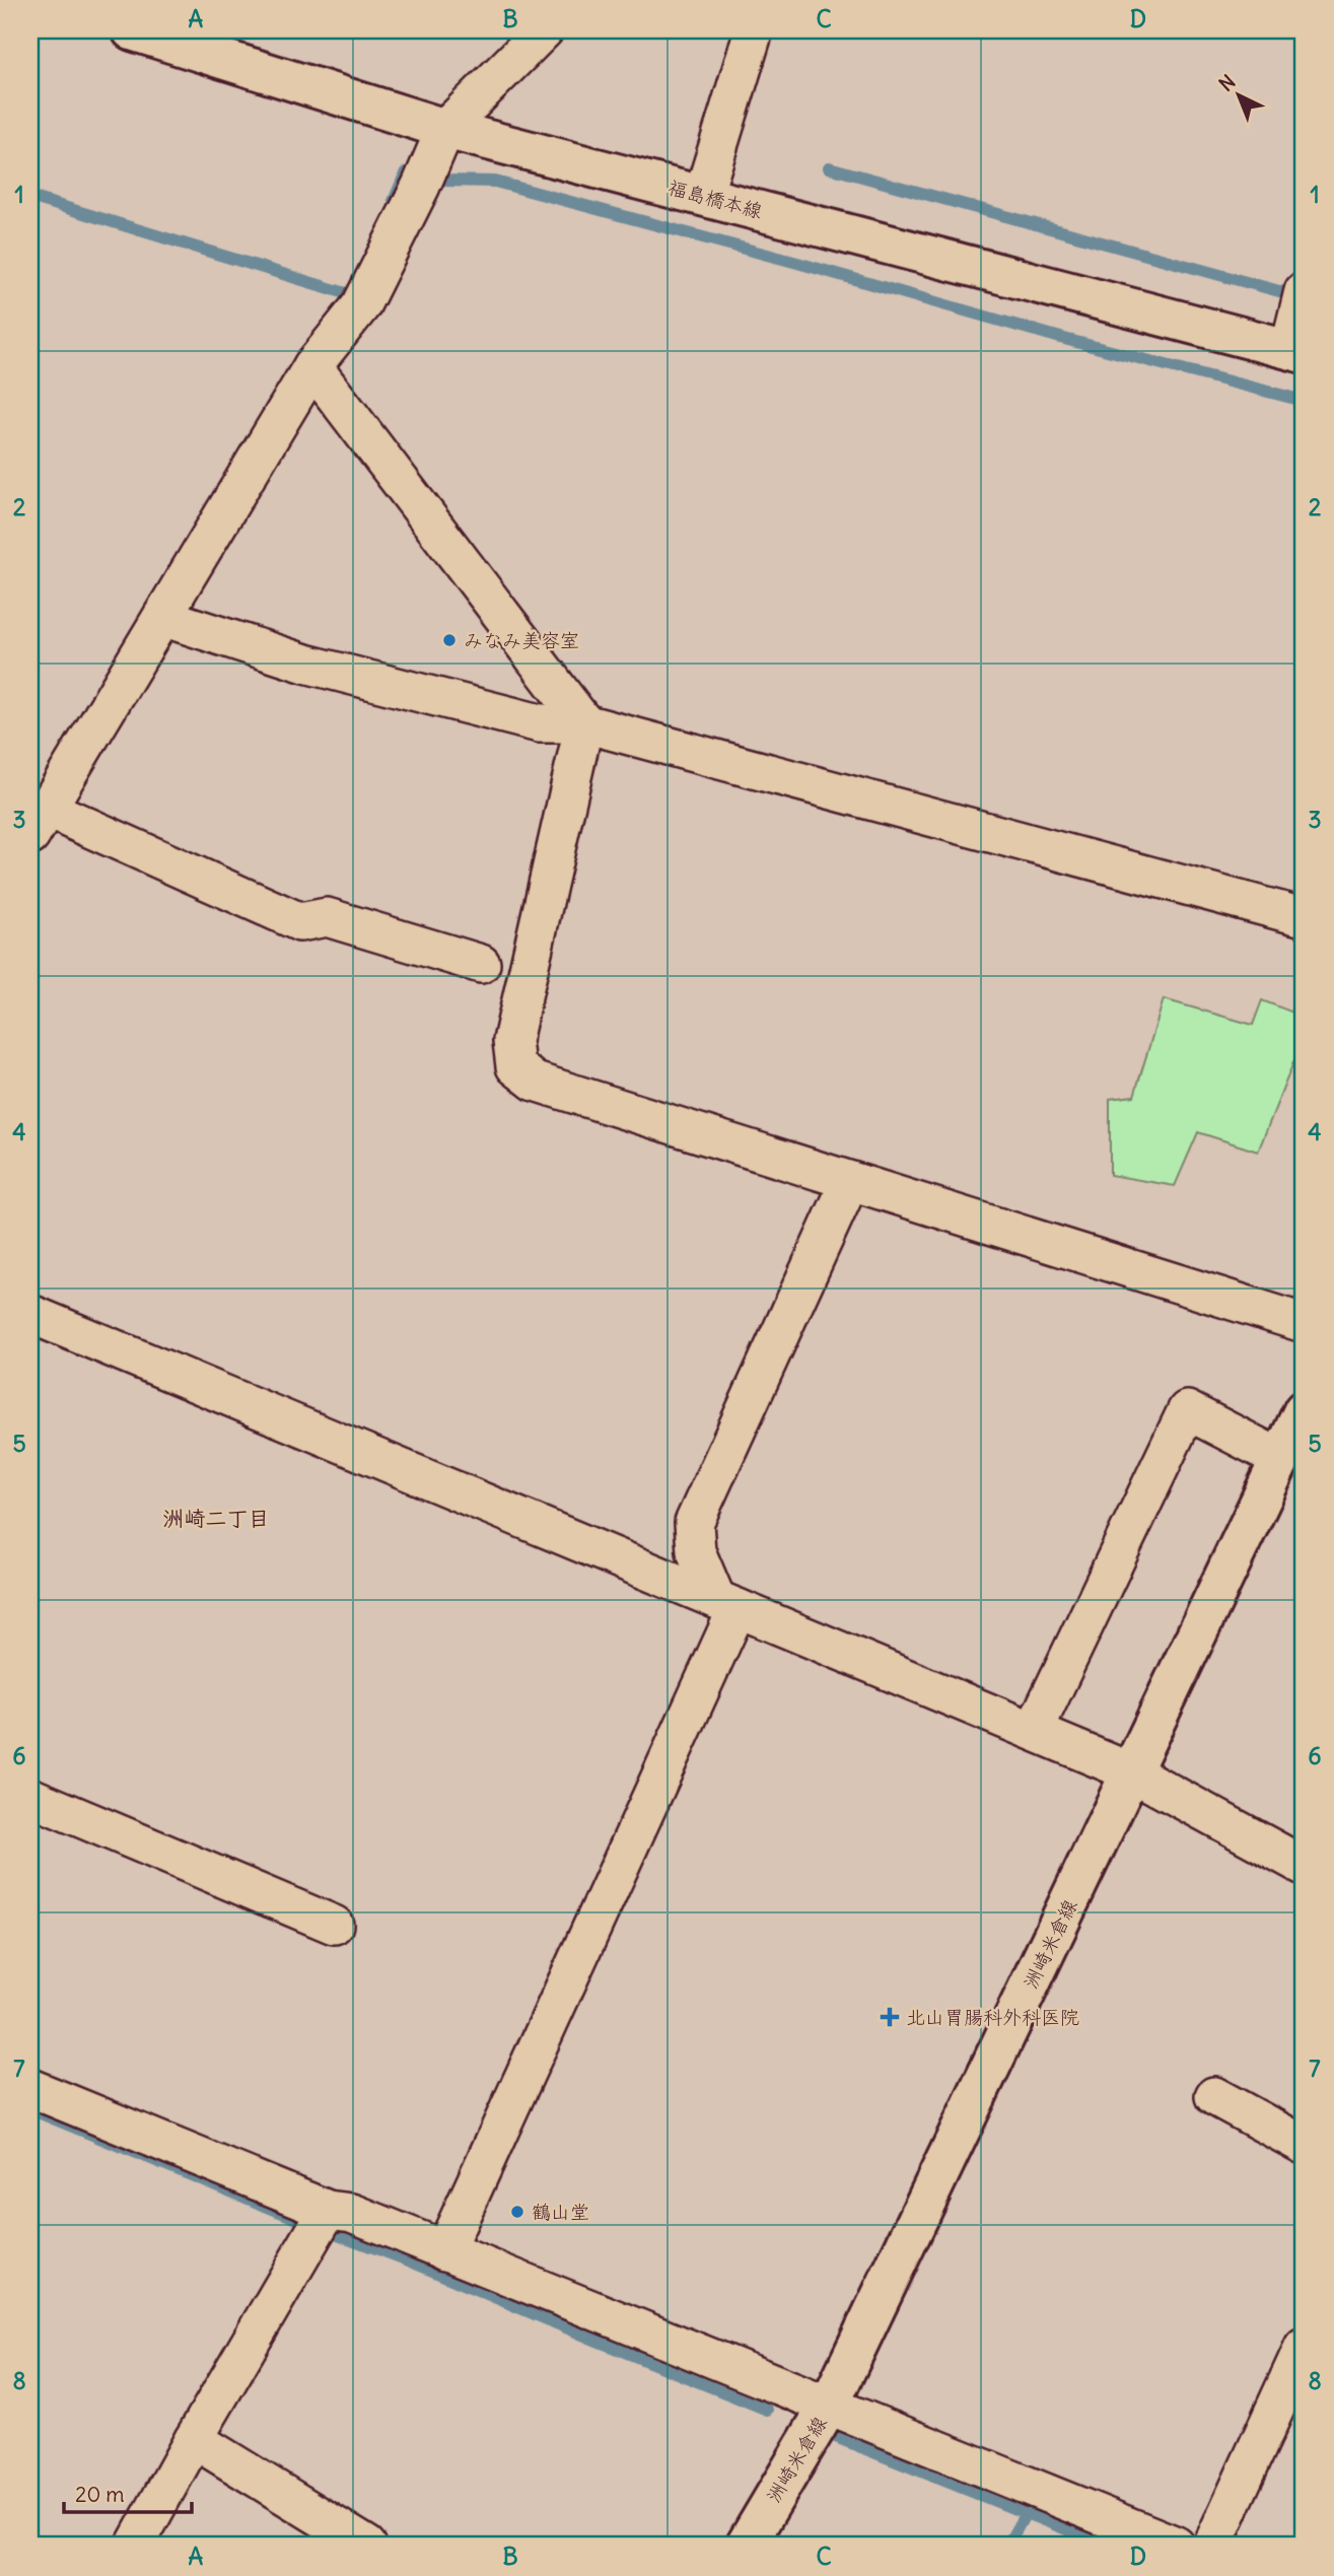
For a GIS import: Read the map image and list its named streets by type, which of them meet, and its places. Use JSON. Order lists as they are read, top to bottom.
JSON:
{
  "streets": {
    "main road": ["福島橋本線", "洲崎米倉線"]
  },
  "districts": ["洲崎二丁目"],
  "places": {
    "other": ["みなみ美容室", "鶴山堂"],
    "health": ["北山胃腸科外科医院"]
  },
  "scale_bar": "20 m",
  "north": "top left",
  "grid": {
    "columns": [
      "A",
      "B",
      "C",
      "D"
    ],
    "rows": [
      "1",
      "2",
      "3",
      "4",
      "5",
      "6",
      "7",
      "8"
    ]
  }
}
